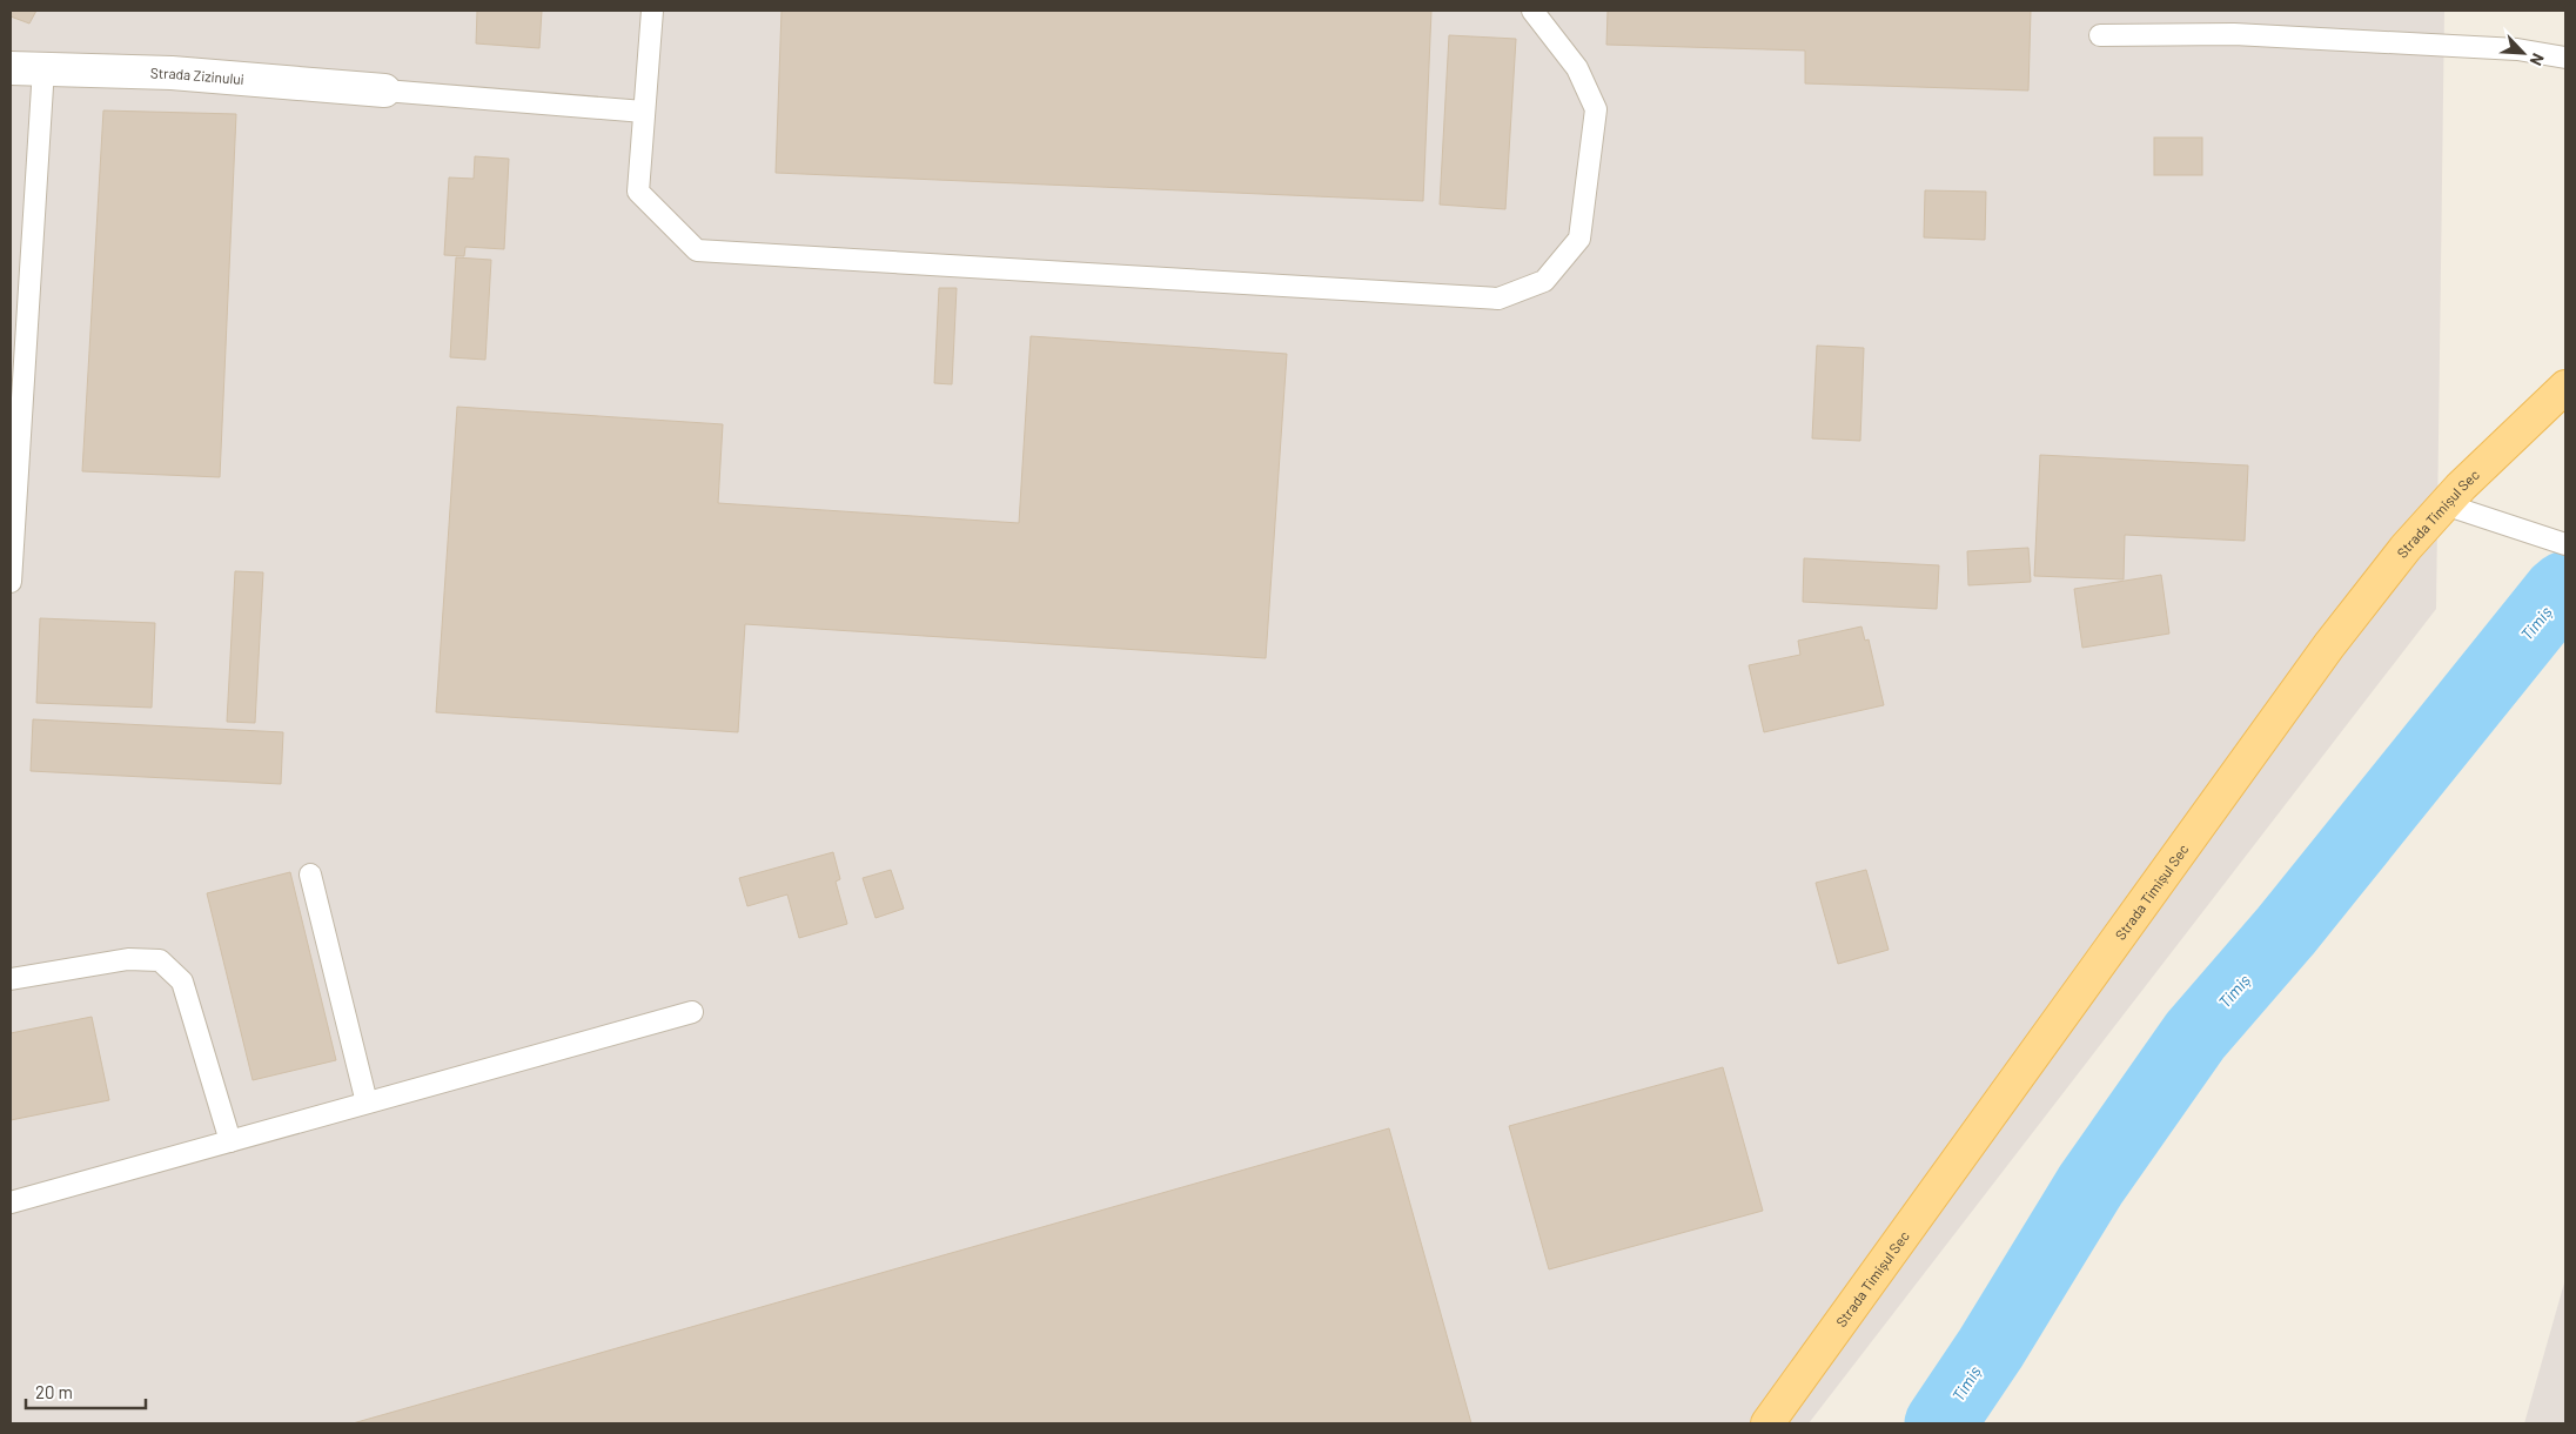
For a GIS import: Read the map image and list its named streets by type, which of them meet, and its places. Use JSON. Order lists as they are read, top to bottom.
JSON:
{
  "streets": {
    "main road": ["Strada Timișul Sec"],
    "street": ["Strada Zizinului"]
  },
  "water": ["Timiș"],
  "scale_bar": "20 m",
  "north": "bottom right"
}
